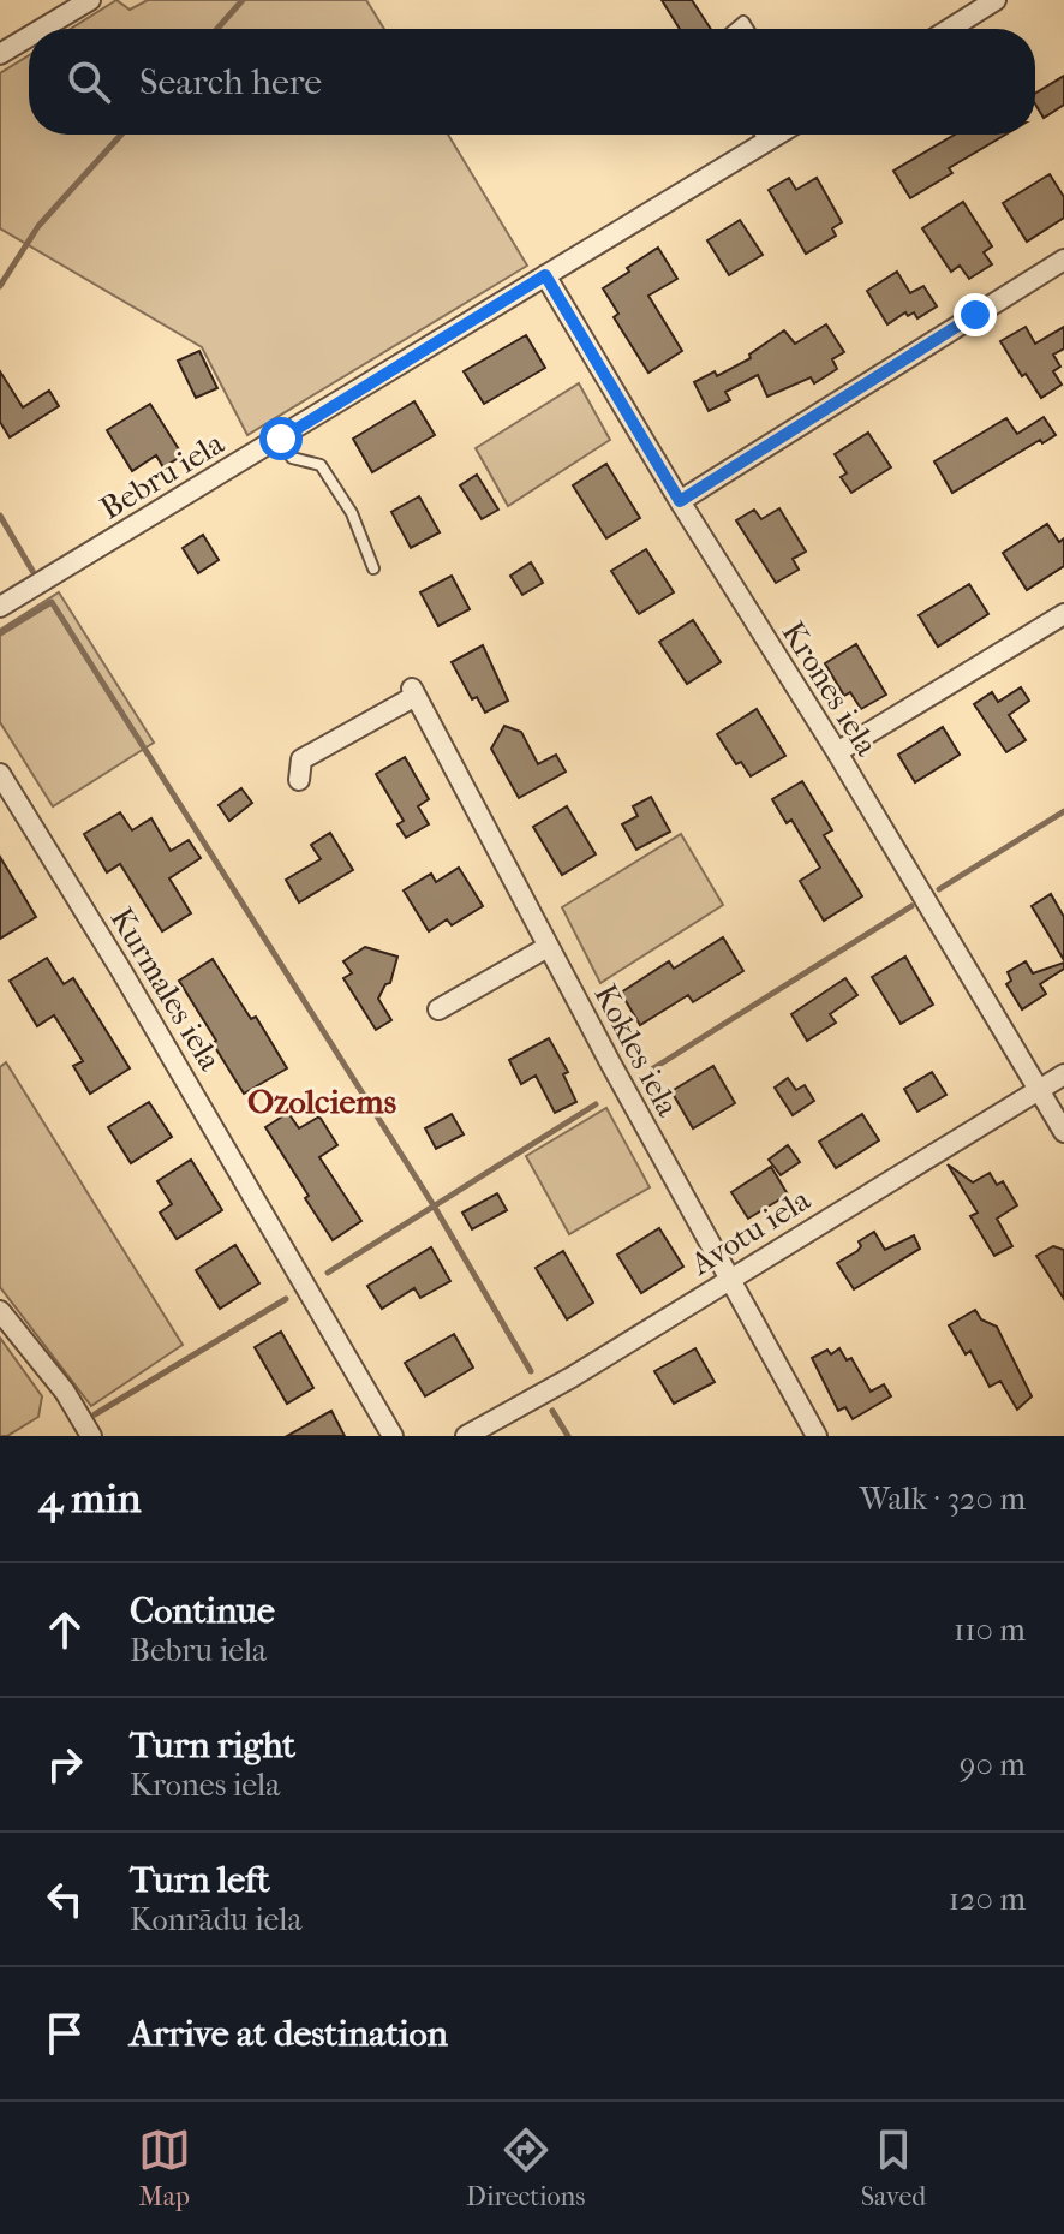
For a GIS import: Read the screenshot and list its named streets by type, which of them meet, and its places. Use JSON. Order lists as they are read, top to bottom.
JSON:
{
  "streets": {
    "street": [
      "Bebru iela",
      "Krones iela",
      "Kurmales iela",
      "Kokles iela",
      "Avotu iela"
    ]
  },
  "crossings": [
    ["Bebru iela", "Krones iela"],
    ["Krones iela", "Avotu iela"],
    ["Kokles iela", "Avotu iela"]
  ],
  "districts": ["Ozolciems"],
  "page": {
    "search": "Search here",
    "heading": ["4 min", "Walk · 320 m"],
    "list": [
      ["Continue", "Bebru iela", "110 m"],
      ["Turn right", "Krones iela", "90 m"],
      ["Turn left", "Konrādu iela", "120 m"],
      "Arrive at destination"
    ],
    "nav": ["Map", "Directions", "Saved"]
  }
}
